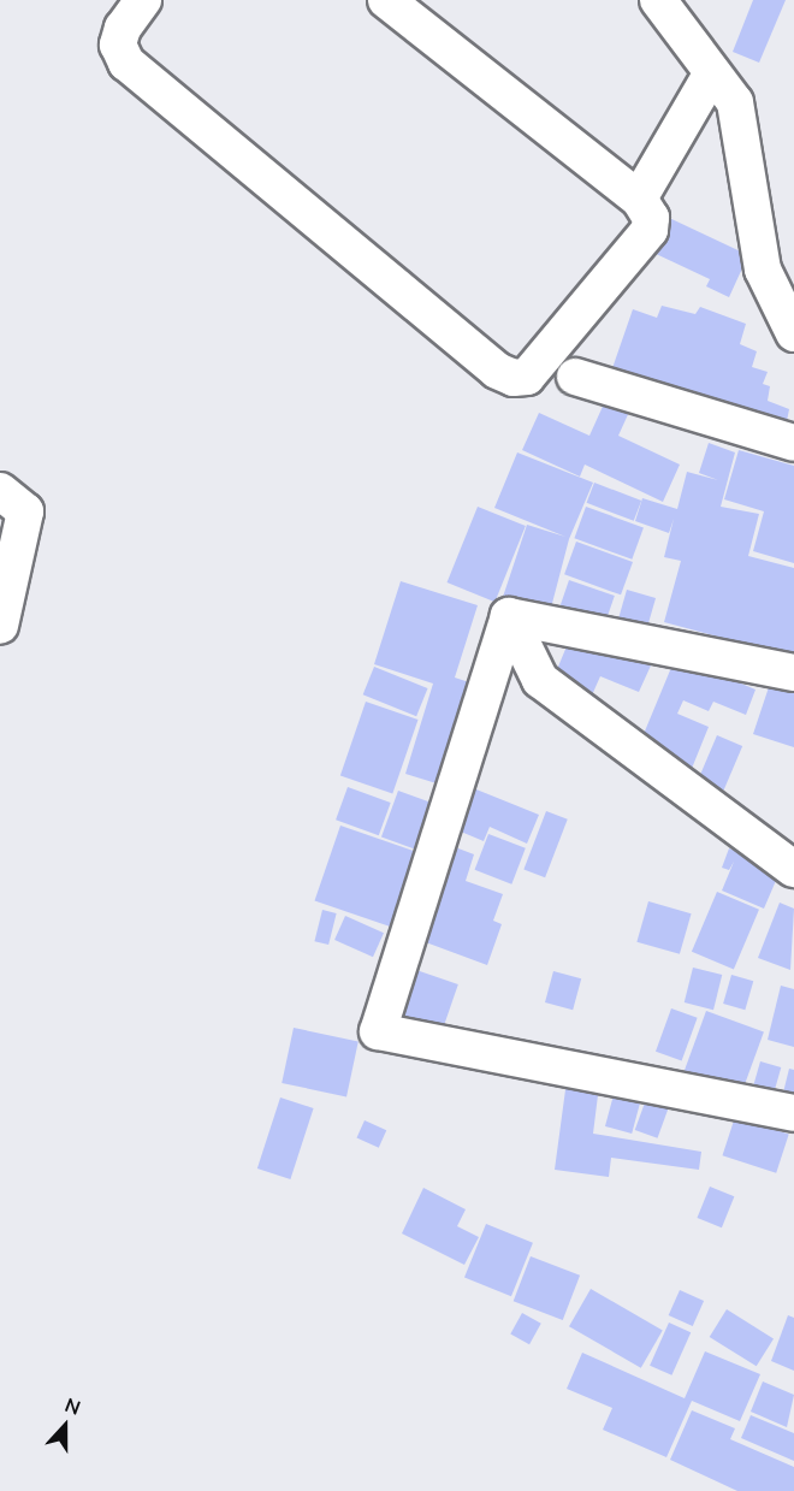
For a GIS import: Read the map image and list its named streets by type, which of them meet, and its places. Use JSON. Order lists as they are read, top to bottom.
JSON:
{
  "north": "top"
}
